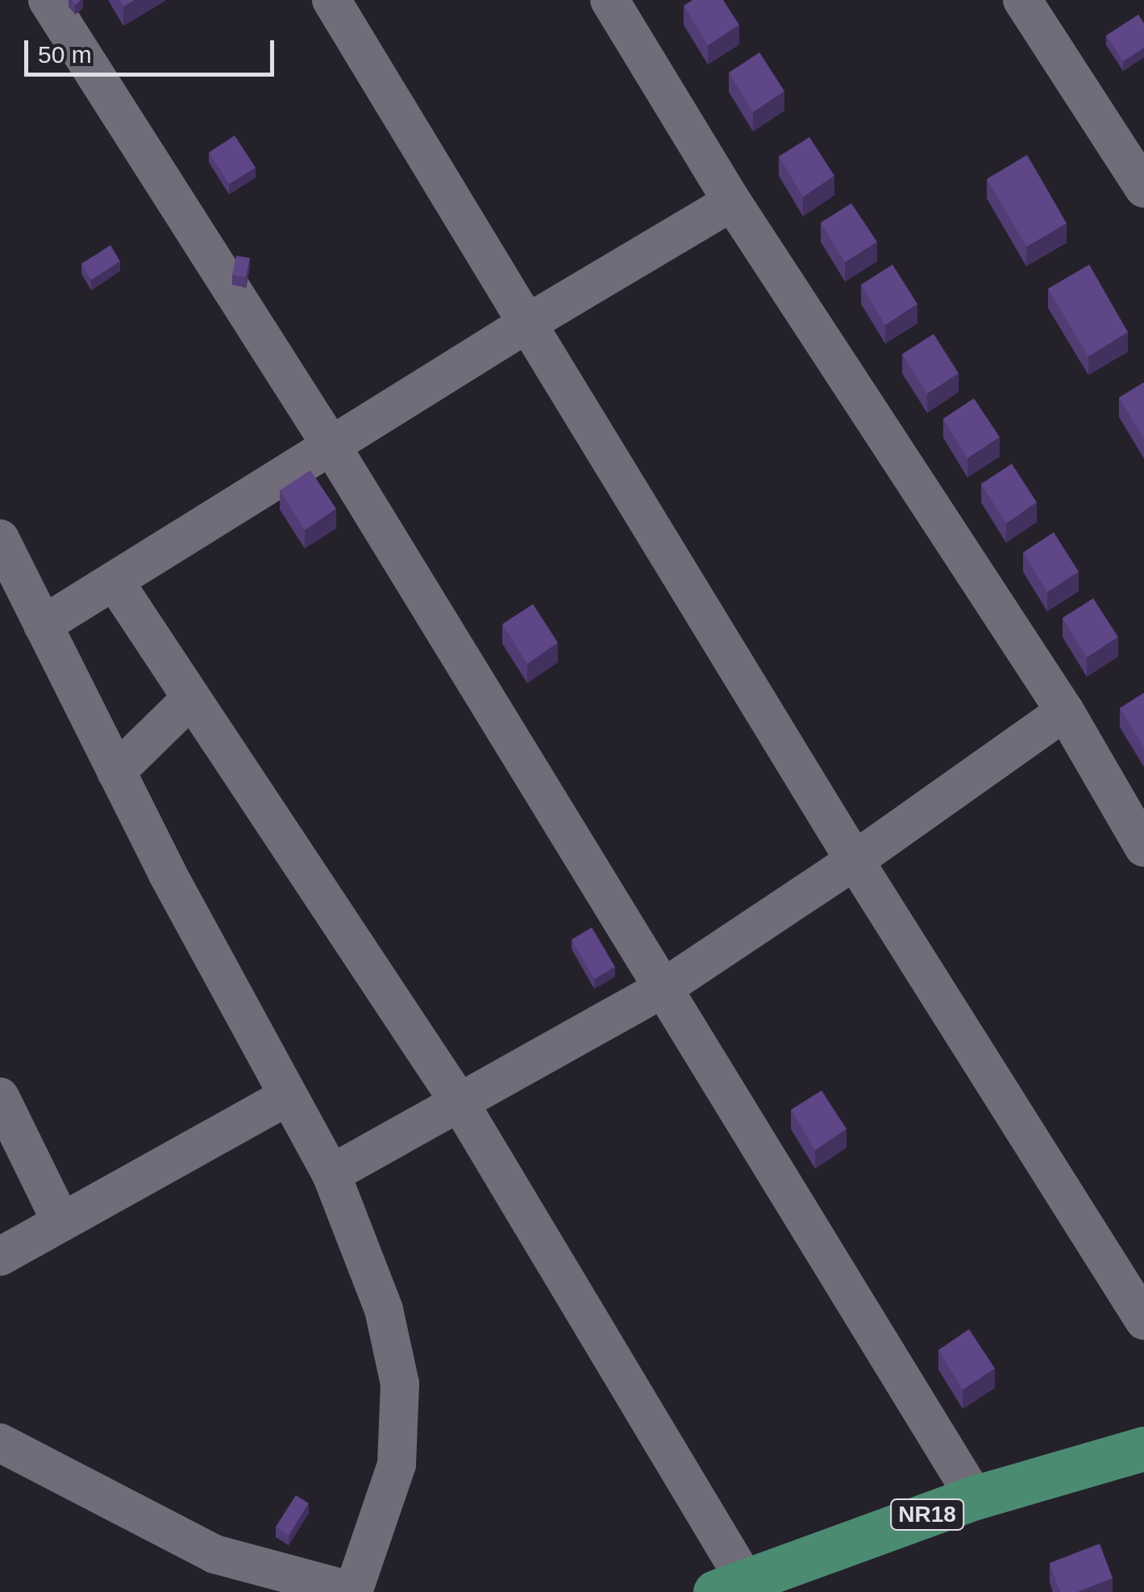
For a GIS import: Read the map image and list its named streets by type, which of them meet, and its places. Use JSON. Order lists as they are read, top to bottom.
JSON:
{
  "streets": {
    "main road": ["NR18"]
  },
  "scale_bar": "50 m"
}
